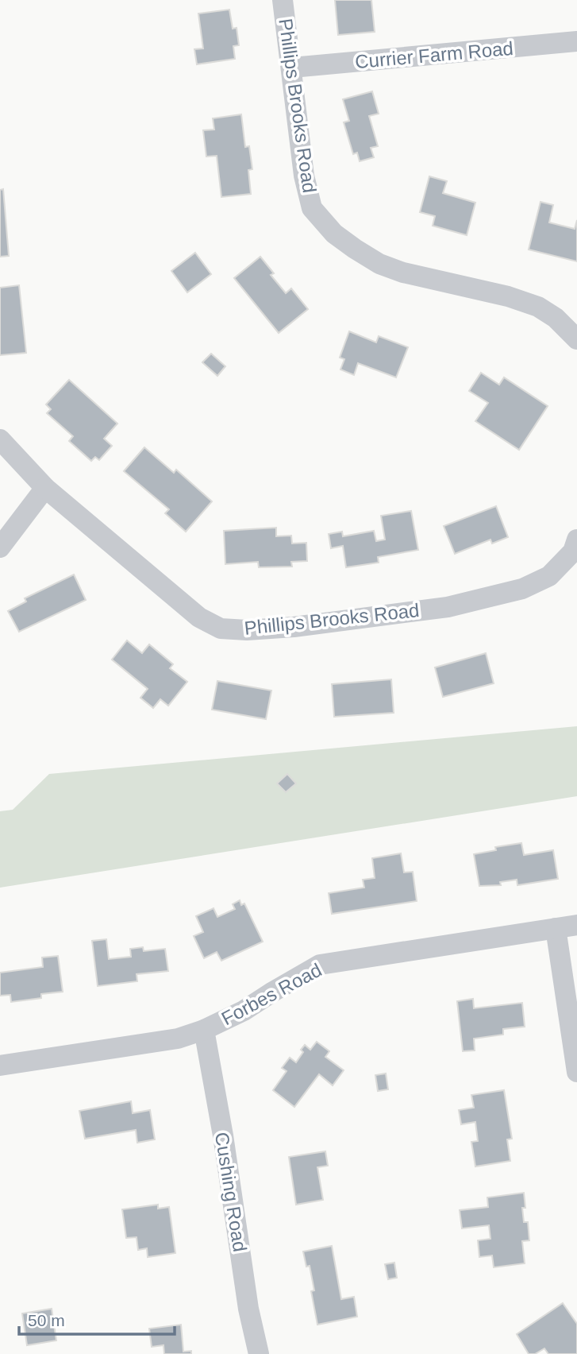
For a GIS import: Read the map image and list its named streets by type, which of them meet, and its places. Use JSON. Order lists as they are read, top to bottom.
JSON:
{
  "streets": {
    "street": [
      "Currier Farm Road",
      "Phillips Brooks Road",
      "Forbes Road",
      "Cushing Road"
    ]
  },
  "crossings": [
    ["Currier Farm Road", "Phillips Brooks Road"],
    ["Forbes Road", "Cushing Road"]
  ],
  "scale_bar": "50 m"
}
